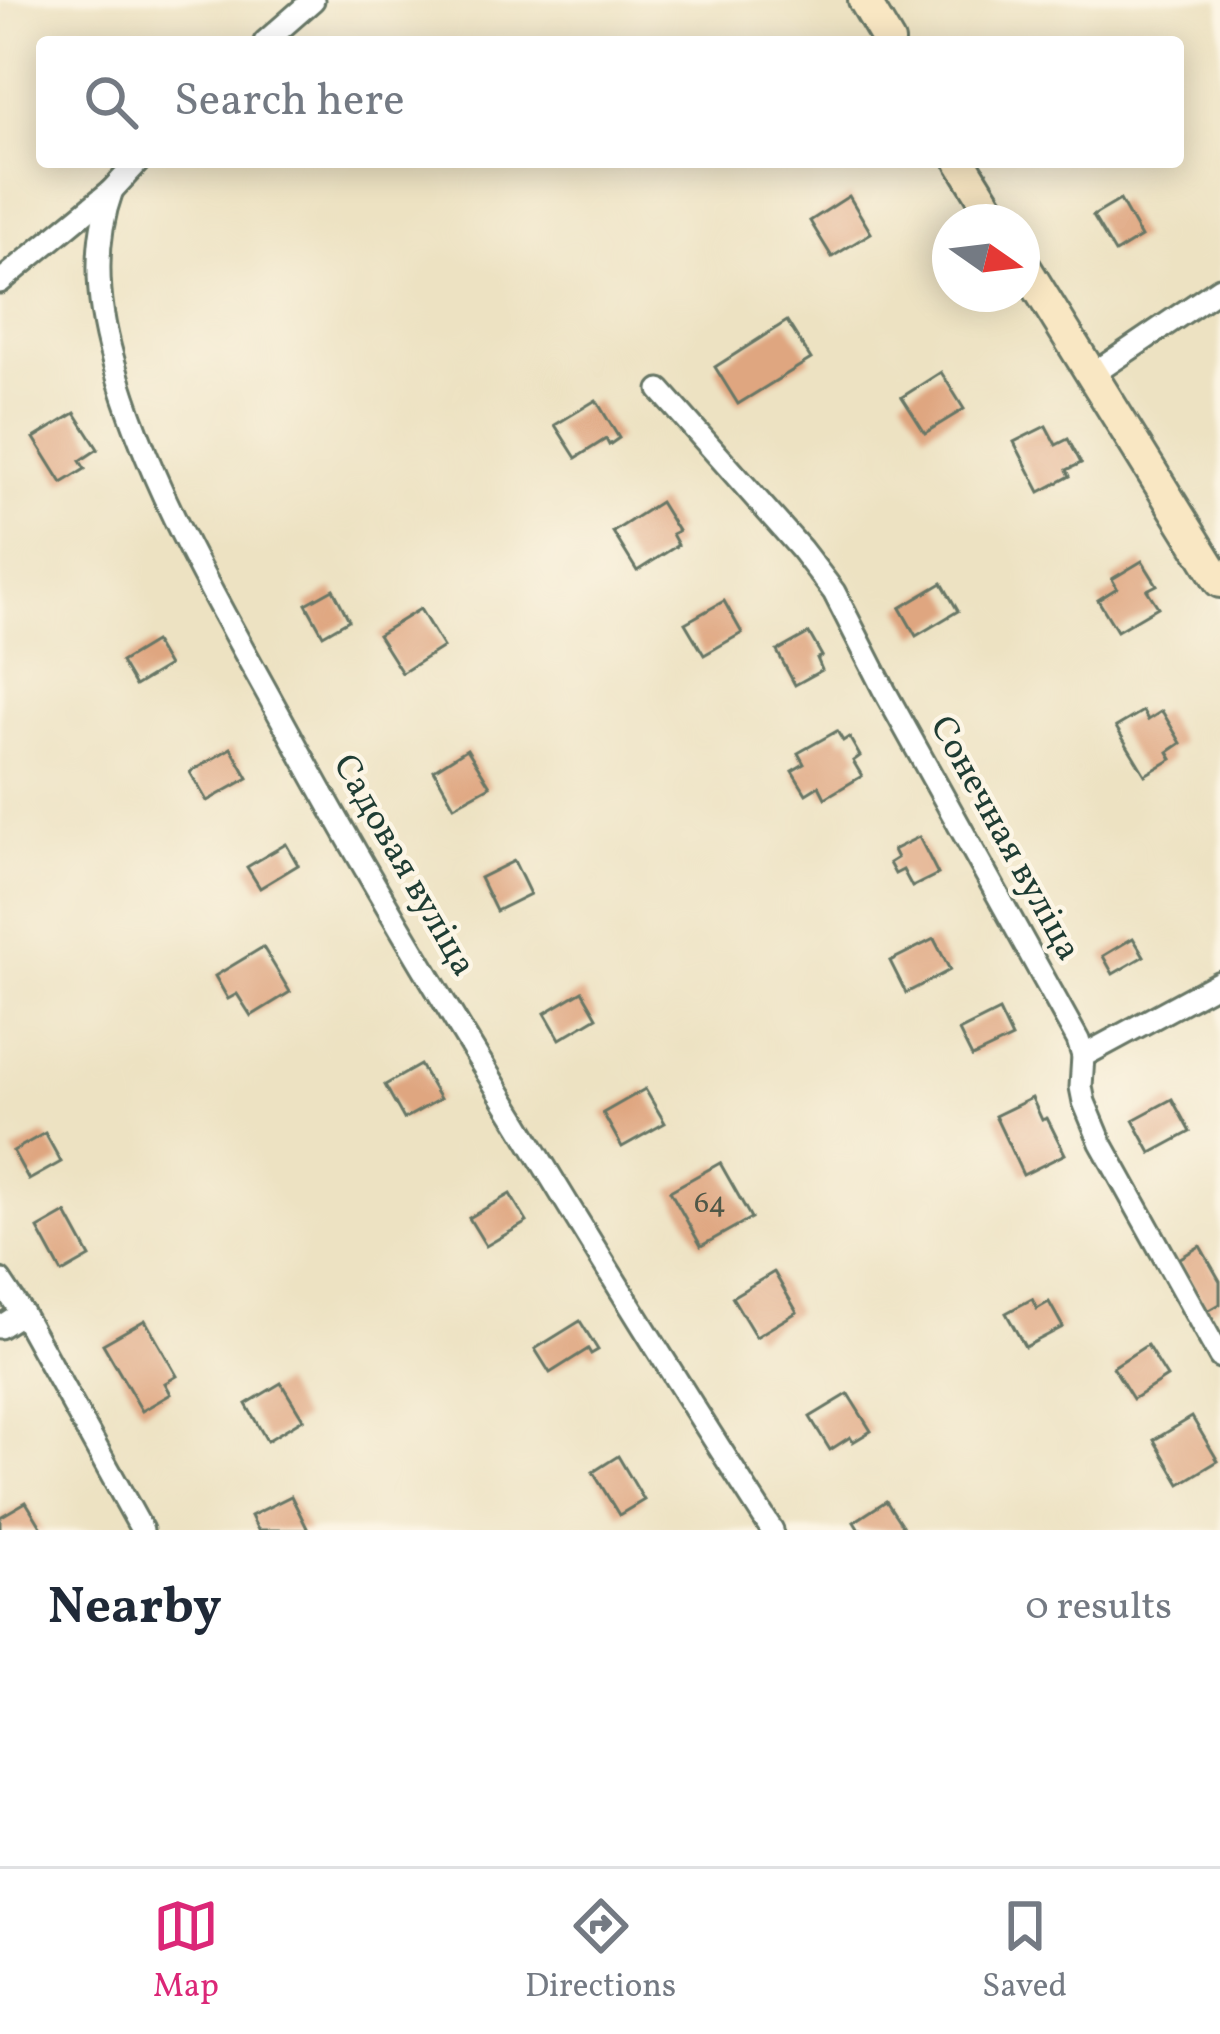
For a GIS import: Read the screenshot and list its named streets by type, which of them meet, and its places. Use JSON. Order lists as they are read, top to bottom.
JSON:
{
  "streets": {
    "street": ["Сонечная вуліца", "Садовая вуліца"]
  },
  "house_numbers": ["64"],
  "north": "right",
  "page": {
    "search": "Search here",
    "heading": ["Nearby", "0 results"],
    "nav": ["Map", "Directions", "Saved"]
  }
}
